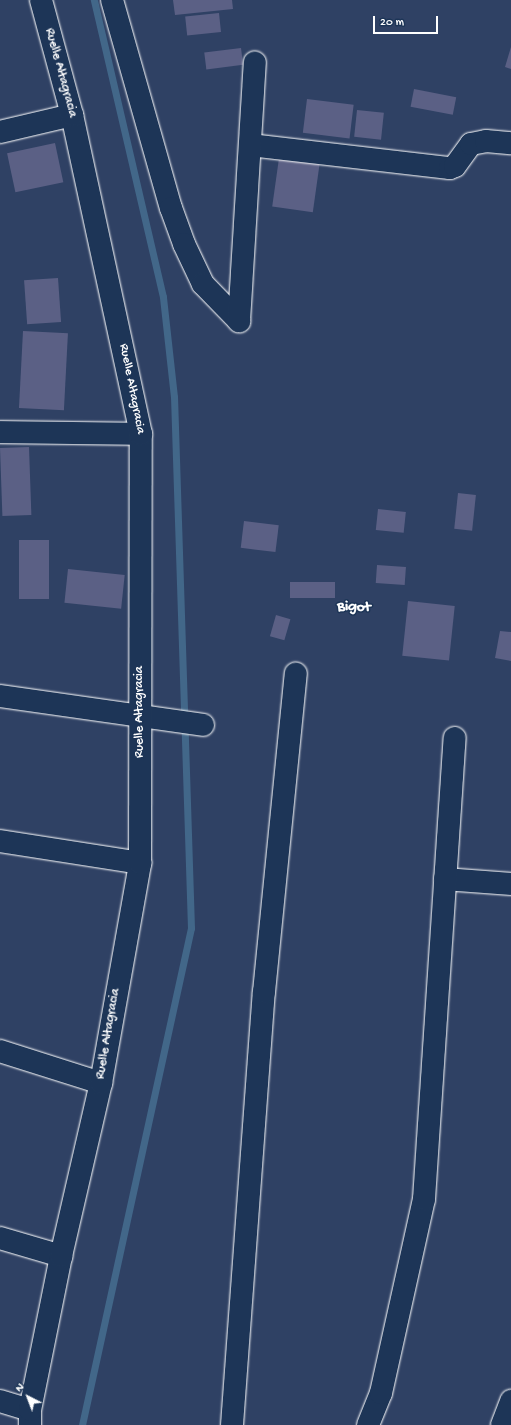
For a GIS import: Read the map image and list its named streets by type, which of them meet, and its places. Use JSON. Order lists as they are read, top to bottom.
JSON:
{
  "streets": {
    "street": ["Ruelle Altagracia"]
  },
  "districts": ["Bigot"],
  "scale_bar": "20 m",
  "north": "top left"
}
